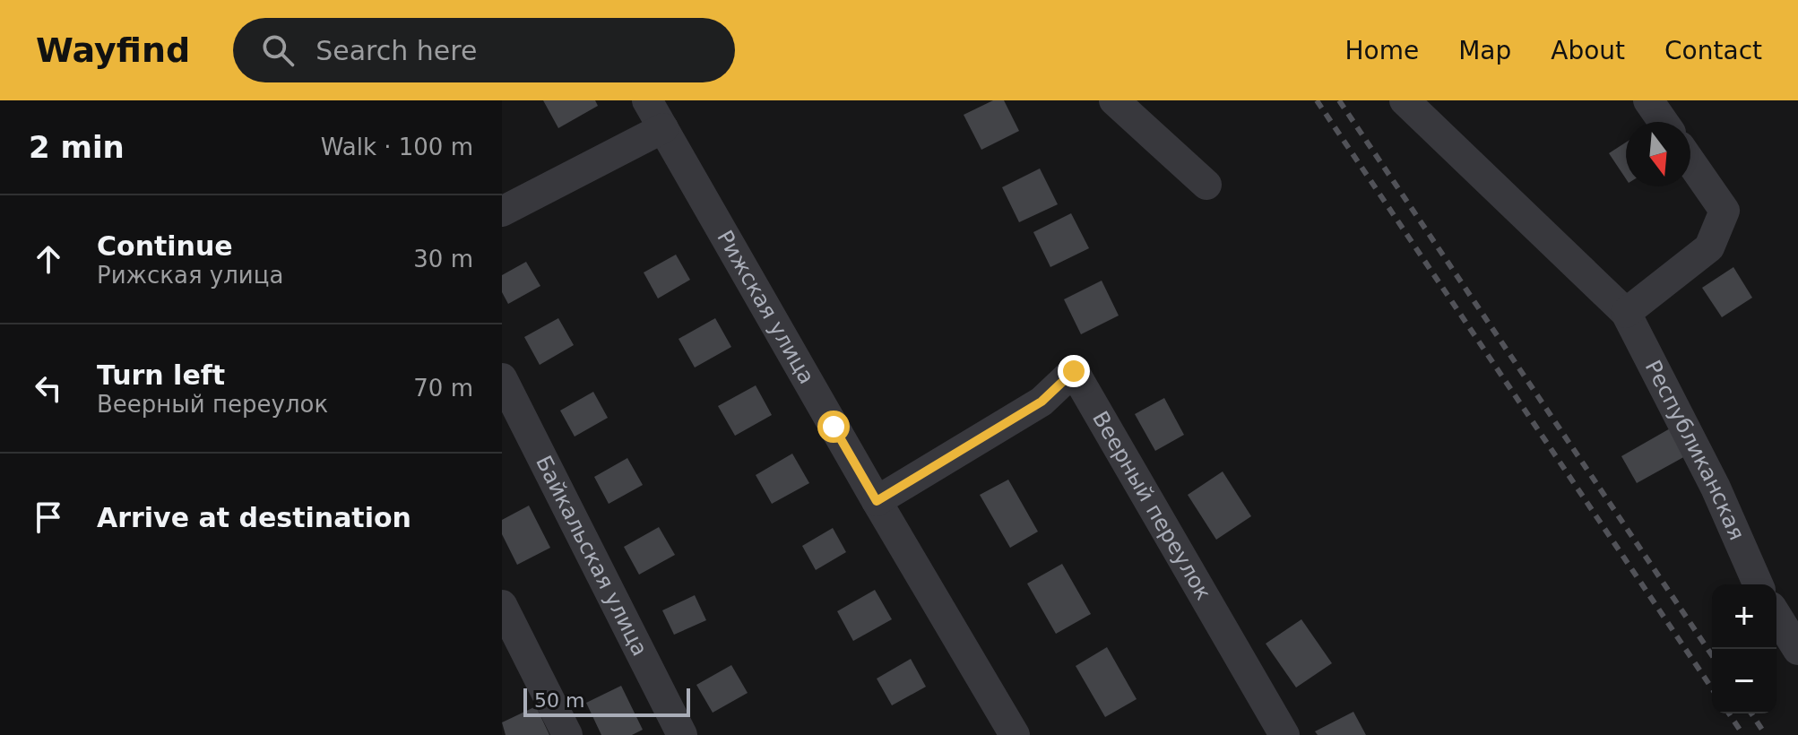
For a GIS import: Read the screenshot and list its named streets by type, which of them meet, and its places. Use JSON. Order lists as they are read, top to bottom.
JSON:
{
  "streets": {
    "street": [
      "Рижская улица",
      "Республиканская",
      "Веерный переулок",
      "Байкальская улица"
    ]
  },
  "crossings": [
    ["Рижская улица", "Веерный переулок"]
  ],
  "scale_bar": "50 m",
  "north": "bottom",
  "page": {
    "header": "Wayfind",
    "search": "Search here",
    "nav": [
      "Home",
      "Map",
      "About",
      "Contact"
    ],
    "heading": ["2 min", "Walk · 100 m"],
    "list": [
      ["Continue", "Рижская улица", "30 m"],
      ["Turn left", "Веерный переулок", "70 m"],
      "Arrive at destination"
    ],
    "map_buttons": ["+", "−"],
    "scale": "50 m"
  }
}
